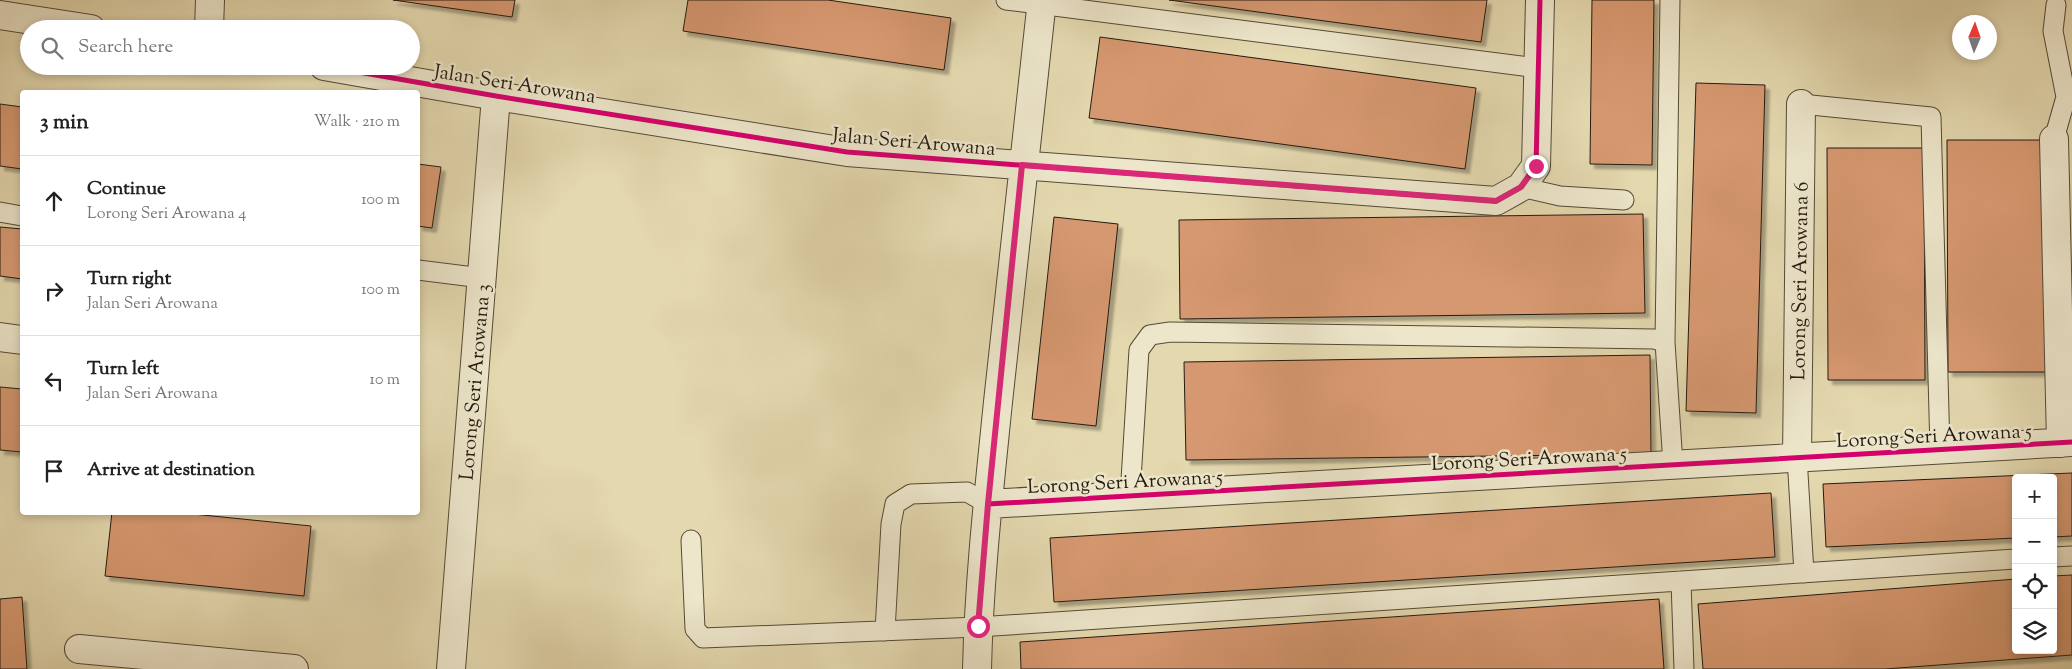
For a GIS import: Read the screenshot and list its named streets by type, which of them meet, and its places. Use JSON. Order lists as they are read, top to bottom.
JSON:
{
  "streets": {
    "street": [
      "Jalan Seri Arowana",
      "Lorong Seri Arowana 6",
      "Lorong Seri Arowana 3",
      "Lorong Seri Arowana 5"
    ]
  },
  "crossings": [
    ["Jalan Seri Arowana", "Lorong Seri Arowana 3"],
    ["Lorong Seri Arowana 6", "Lorong Seri Arowana 5"]
  ],
  "north": "top",
  "page": {
    "search": "Search here",
    "heading": ["3 min", "Walk · 210 m"],
    "list": [
      ["Continue", "Lorong Seri Arowana 4", "100 m"],
      ["Turn right", "Jalan Seri Arowana", "100 m"],
      ["Turn left", "Jalan Seri Arowana", "10 m"],
      "Arrive at destination"
    ],
    "map_buttons": ["+", "−"]
  }
}
